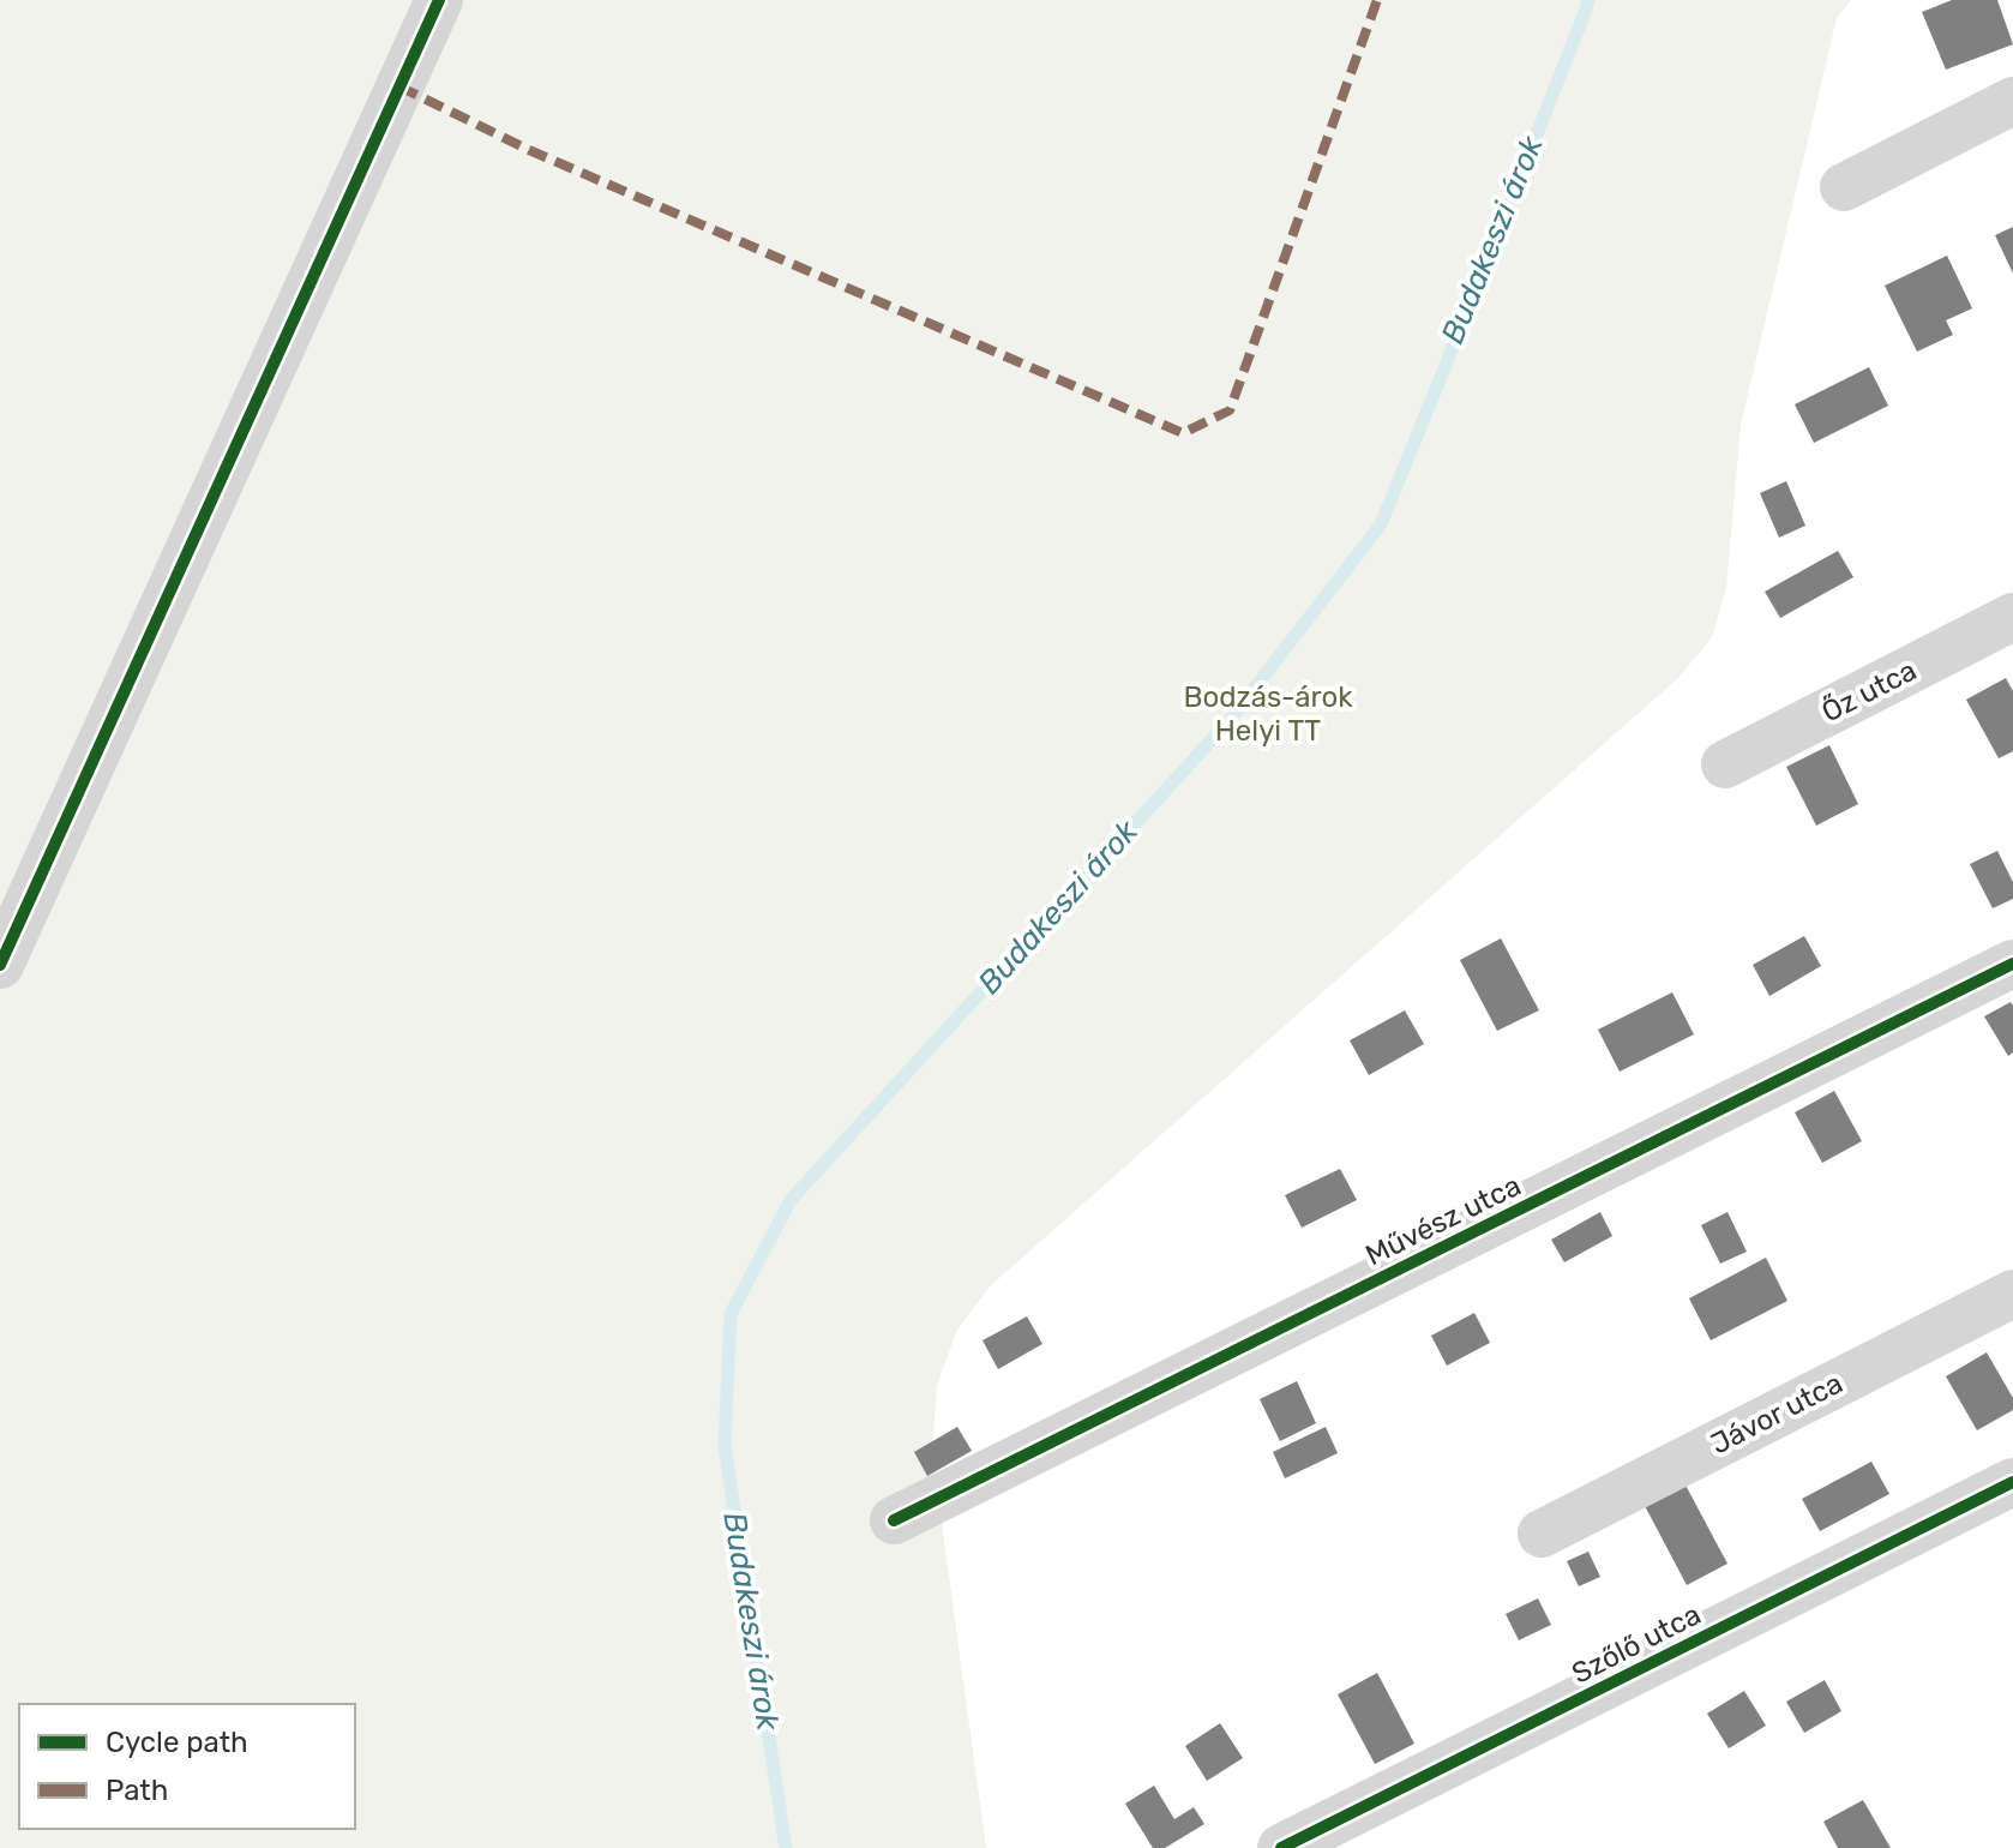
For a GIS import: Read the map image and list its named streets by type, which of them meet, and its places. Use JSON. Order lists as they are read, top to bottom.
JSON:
{
  "streets": {
    "street": [
      "Őz utca",
      "Művész utca",
      "Jávor utca",
      "Szőlő utca"
    ]
  },
  "water": ["Budakeszi árok"],
  "parks": ["Bodzás-árok Helyi TT"],
  "legend": ["Cycle path", "Path"]
}
